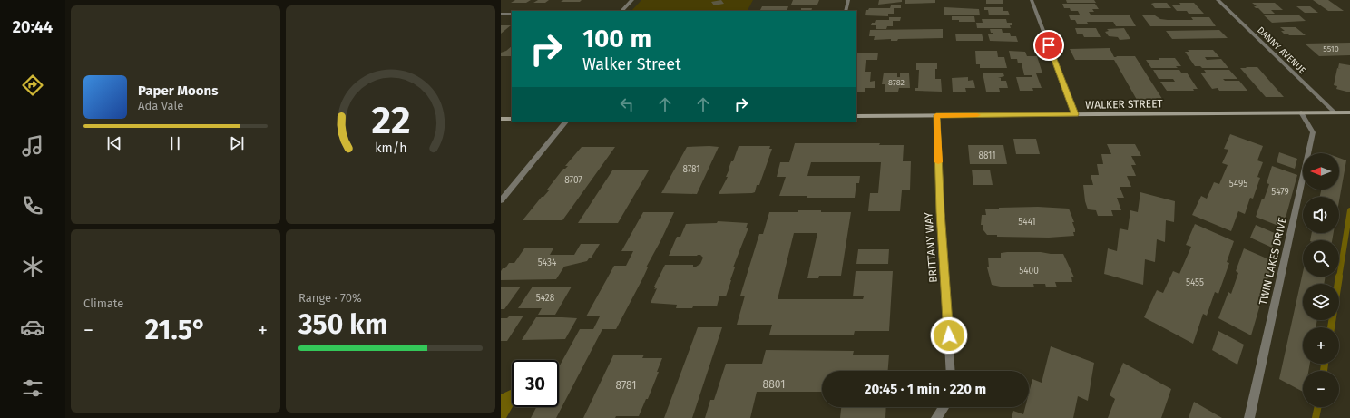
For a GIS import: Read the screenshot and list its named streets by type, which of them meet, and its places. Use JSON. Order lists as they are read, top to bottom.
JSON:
{
  "streets": {
    "main road": ["WALKER STREET"],
    "street": ["DANNY AVENUE", "BRITTANY WAY", "TWIN LAKES DRIVE"]
  },
  "crossings": [
    ["DANNY AVENUE", "WALKER STREET"],
    ["WALKER STREET", "BRITTANY WAY"],
    ["WALKER STREET", "TWIN LAKES DRIVE"]
  ],
  "house_numbers": [
    "5510",
    "8782",
    "8811",
    "8781",
    "8707",
    "5495",
    "5479",
    "5441",
    "5434",
    "5400",
    "5455",
    "5428",
    "8801",
    "8781"
  ],
  "north": "left",
  "page": {
    "tabs": "20:44",
    "turn": ["100 m", "Walker Street"],
    "song": ["Paper Moons", "Ada Vale"],
    "map_buttons": ["+", "−"],
    "tile": [
      "Climate",
      ["Range · 70%", "350 km"]
    ],
    "heat": ["−", "21.5°", "+"],
    "limit": "30",
    "trip": "20:45 · 1 min · 220 m",
    "gauge": ["22", "km/h"]
  }
}
